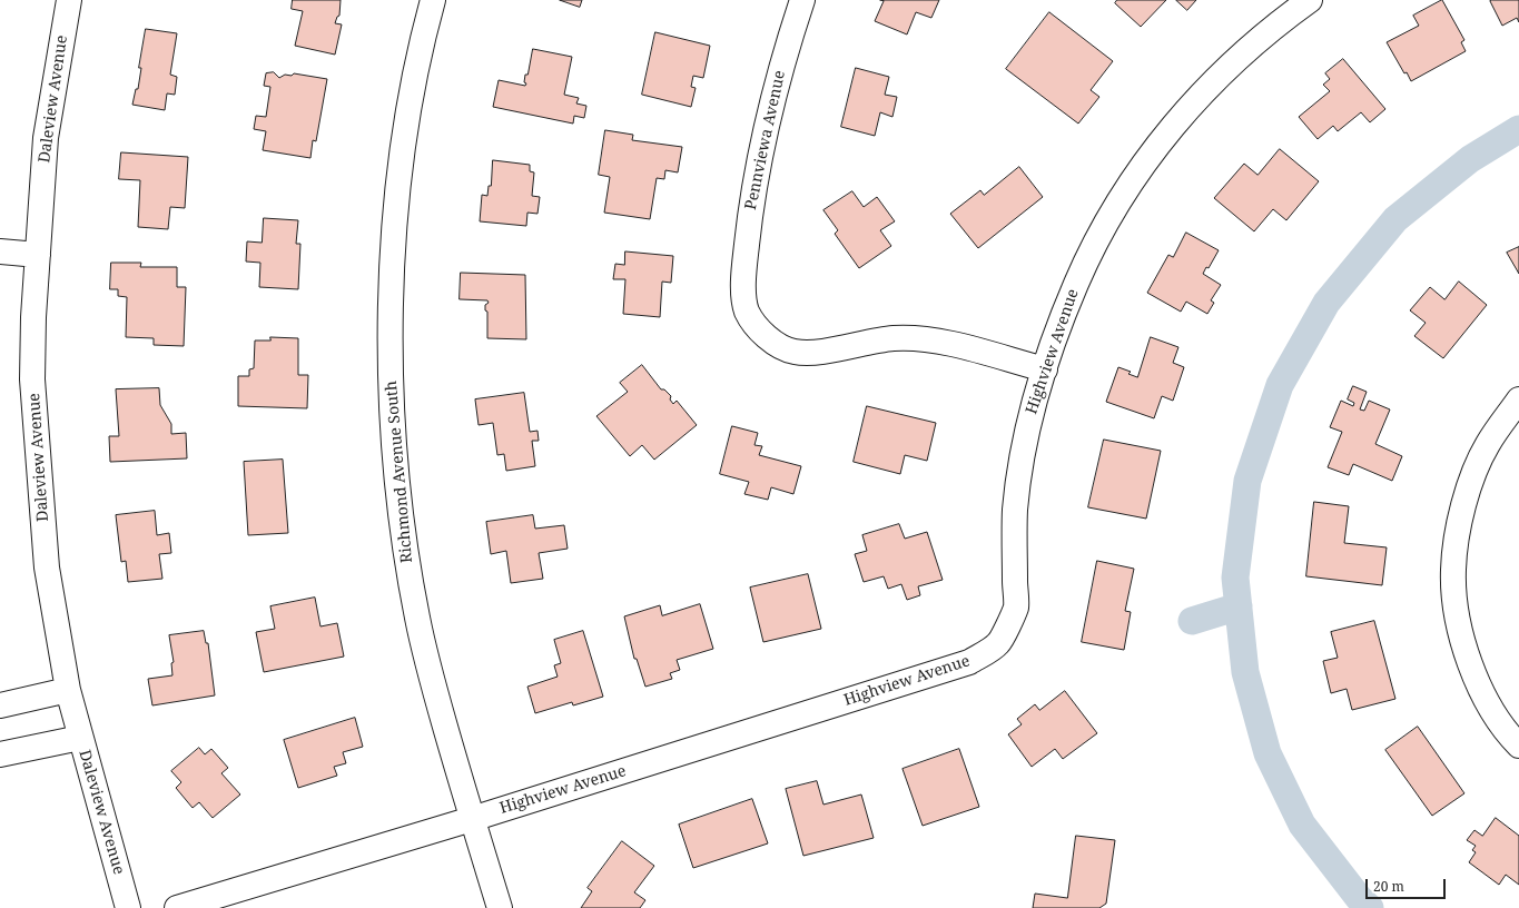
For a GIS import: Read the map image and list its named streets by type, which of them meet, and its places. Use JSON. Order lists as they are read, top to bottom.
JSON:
{
  "streets": {
    "street": [
      "Daleview Avenue",
      "Pennviewa Avenue",
      "Highview Avenue",
      "Richmond Avenue South"
    ]
  },
  "crossings": [
    ["Pennviewa Avenue", "Highview Avenue"],
    ["Highview Avenue", "Richmond Avenue South"]
  ],
  "scale_bar": "20 m"
}
